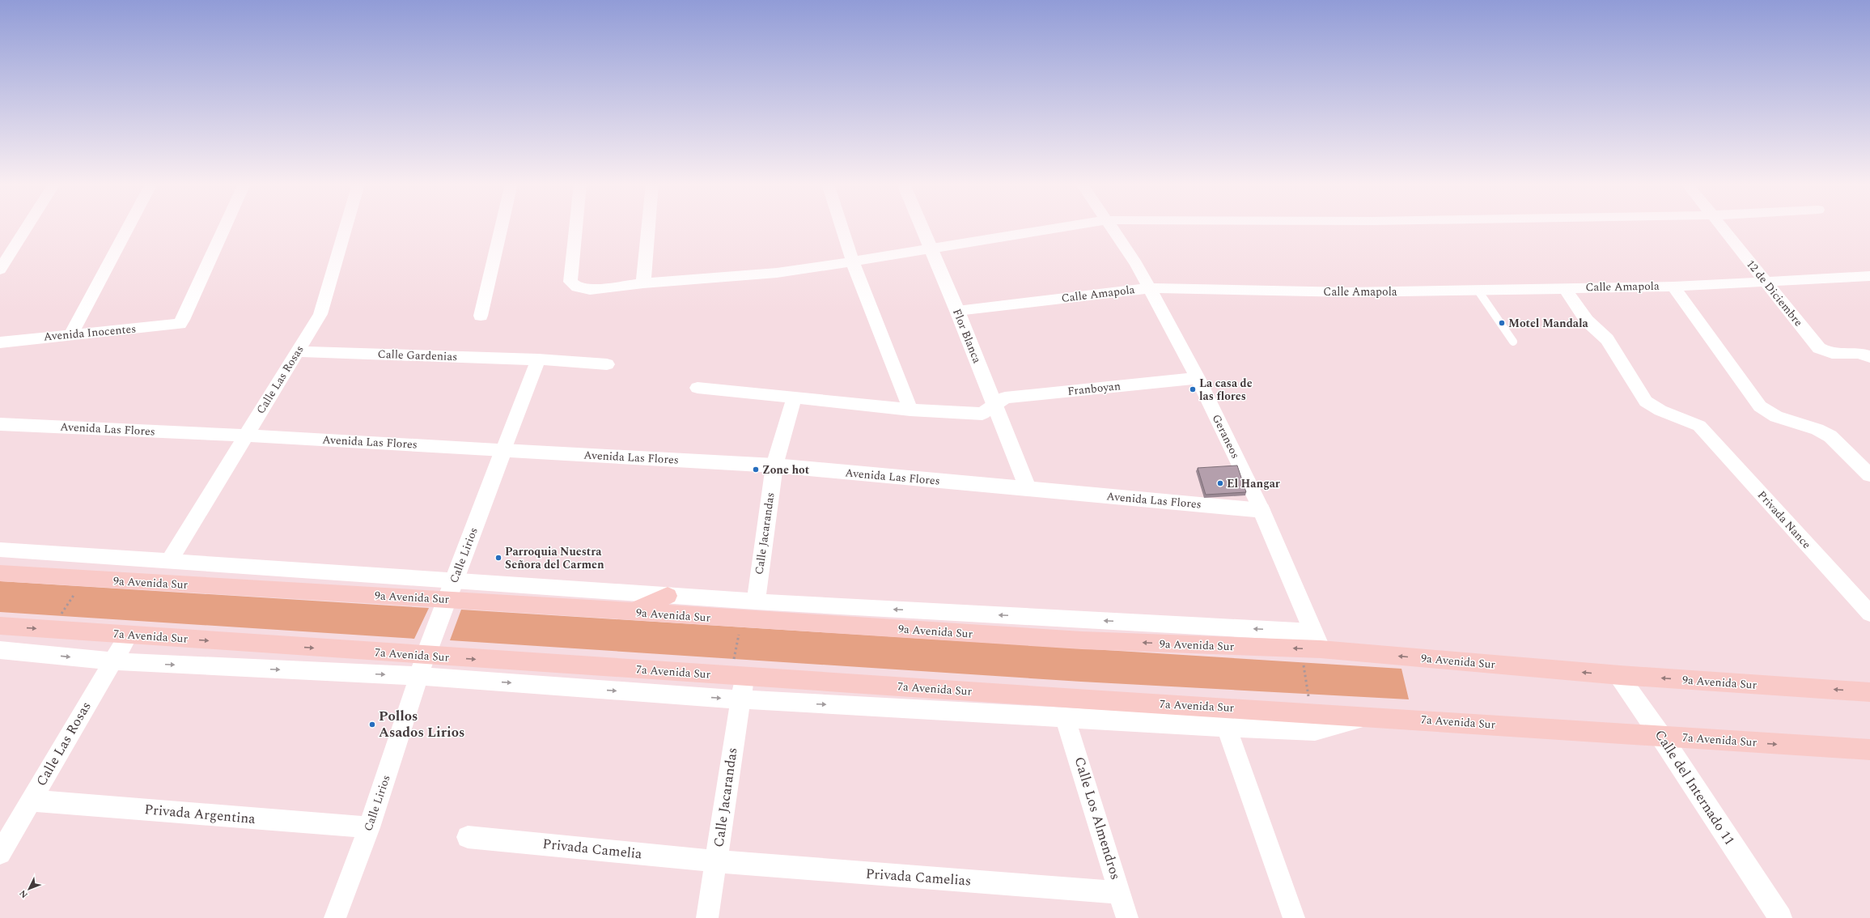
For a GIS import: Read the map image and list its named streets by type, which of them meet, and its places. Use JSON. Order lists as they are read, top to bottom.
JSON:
{
  "streets": {
    "main road": ["9a Avenida Sur", "7a Avenida Sur"],
    "street": [
      "Calle Amapola",
      "12 de Diciembre",
      "Avenida Inocentes",
      "Flor Blanca",
      "Calle Gardenias",
      "Calle Las Rosas",
      "Franboyan",
      "Avenida Las Flores",
      "Geraneos",
      "Privada Nance",
      "Calle Jacarandas",
      "Calle Lirios",
      "Calle del Internado 11",
      "Privada Argentina",
      "Calle Los Almendros",
      "Privada Camelia",
      "Privada Camelias"
    ]
  },
  "crossings": [
    ["Calle Amapola", "12 de Diciembre"],
    ["Calle Amapola", "Flor Blanca"],
    ["Calle Amapola", "Geraneos"],
    ["Calle Amapola", "Privada Nance"],
    ["Flor Blanca", "Franboyan"],
    ["Flor Blanca", "Avenida Las Flores"],
    ["Calle Gardenias", "Calle Las Rosas"],
    ["Calle Gardenias", "Calle Lirios"],
    ["Calle Las Rosas", "Avenida Las Flores"],
    ["Calle Las Rosas", "7a Avenida Sur"],
    ["Calle Las Rosas", "Privada Argentina"],
    ["Franboyan", "Geraneos"],
    ["Franboyan", "Calle Jacarandas"],
    ["Avenida Las Flores", "Geraneos"],
    ["Avenida Las Flores", "Calle Jacarandas"],
    ["Avenida Las Flores", "Calle Lirios"],
    ["Geraneos", "9a Avenida Sur"],
    ["Calle Jacarandas", "7a Avenida Sur"],
    ["Calle Jacarandas", "Privada Camelia"],
    ["Calle Jacarandas", "Privada Camelias"],
    ["Calle Lirios", "9a Avenida Sur"],
    ["Calle Lirios", "7a Avenida Sur"],
    ["Calle Lirios", "Privada Argentina"],
    ["9a Avenida Sur", "Calle del Internado 11"],
    ["7a Avenida Sur", "Calle del Internado 11"],
    ["Calle Los Almendros", "Privada Camelias"],
    ["Privada Camelia", "Privada Camelias"]
  ],
  "one_way": ["9a Avenida Sur", "7a Avenida Sur"],
  "places": [
    "Motel Mandala",
    "La casa de las flores",
    "Zone hot",
    "El Hangar",
    "Parroquia Nuestra Señora del Carmen",
    "Pollos Asados Lirios"
  ],
  "north": "bottom left"
}
